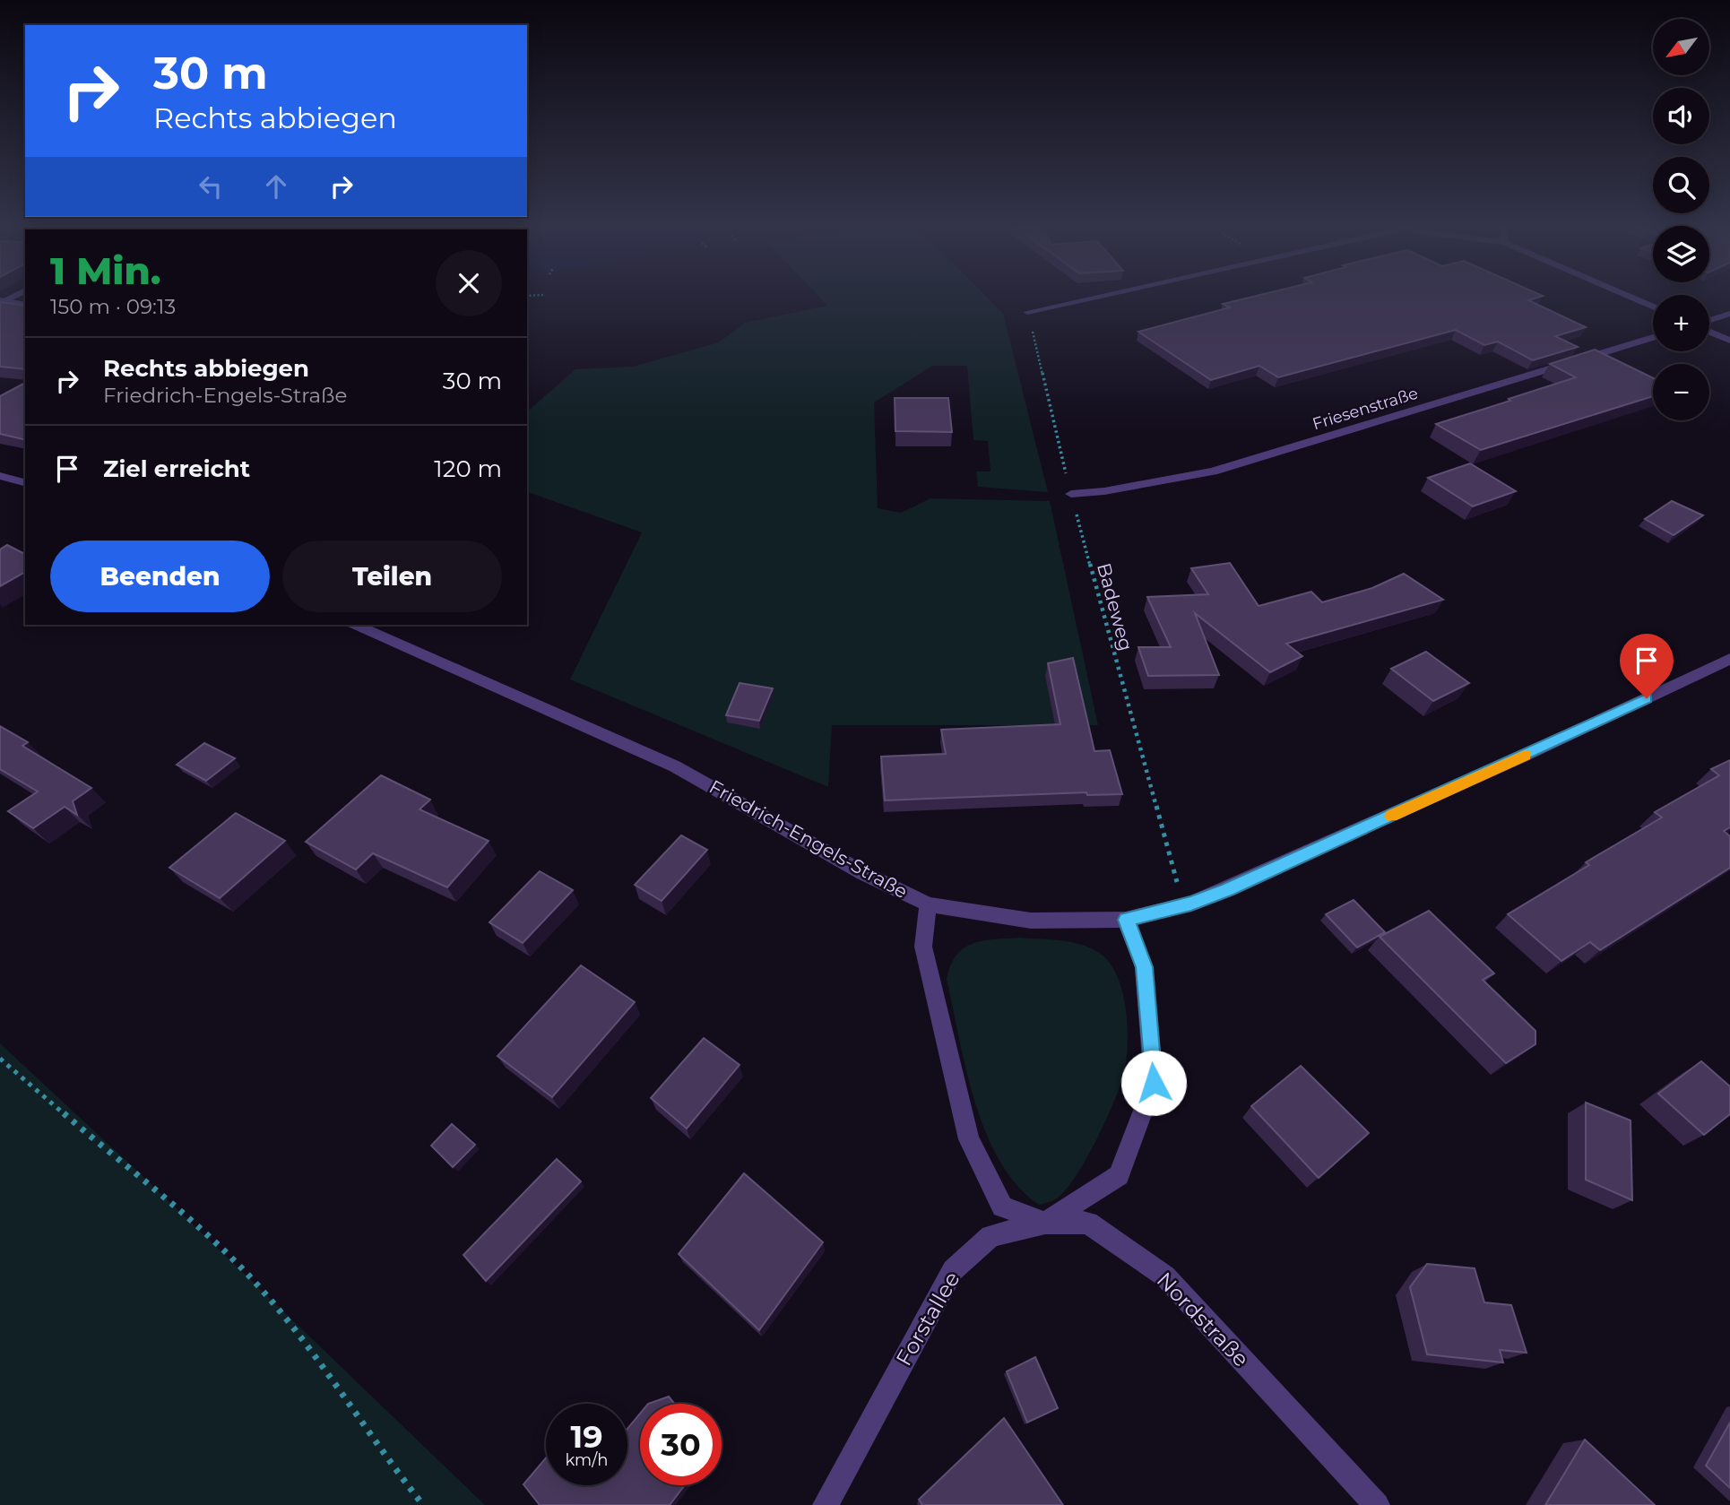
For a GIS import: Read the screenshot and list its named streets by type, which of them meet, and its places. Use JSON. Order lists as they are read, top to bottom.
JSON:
{
  "streets": {
    "street": [
      "Friesenstraße",
      "Friedrich-Engels-Straße",
      "Forstallee",
      "Nordstraße"
    ],
    "path": ["Badeweg"]
  },
  "crossings": [
    ["Friesenstraße", "Badeweg"],
    ["Badeweg", "Friedrich-Engels-Straße"],
    ["Friedrich-Engels-Straße", "Forstallee"],
    ["Friedrich-Engels-Straße", "Nordstraße"],
    ["Forstallee", "Nordstraße"]
  ],
  "north": "bottom left",
  "page": {
    "map_buttons": ["+", "−"],
    "turn": ["30 m", "Rechts abbiegen"],
    "heading": ["1 Min.", "150 m · 09:13"],
    "list": [
      {
        "name": "Rechts abbiegen",
        "note": "Friedrich-Engels-Straße",
        "value": "30 m"
      },
      {
        "name": "Ziel erreicht",
        "value": "120 m"
      }
    ],
    "buttons": ["Beenden", "Teilen"],
    "speed": "19 km/h",
    "limit": "30"
  }
}
